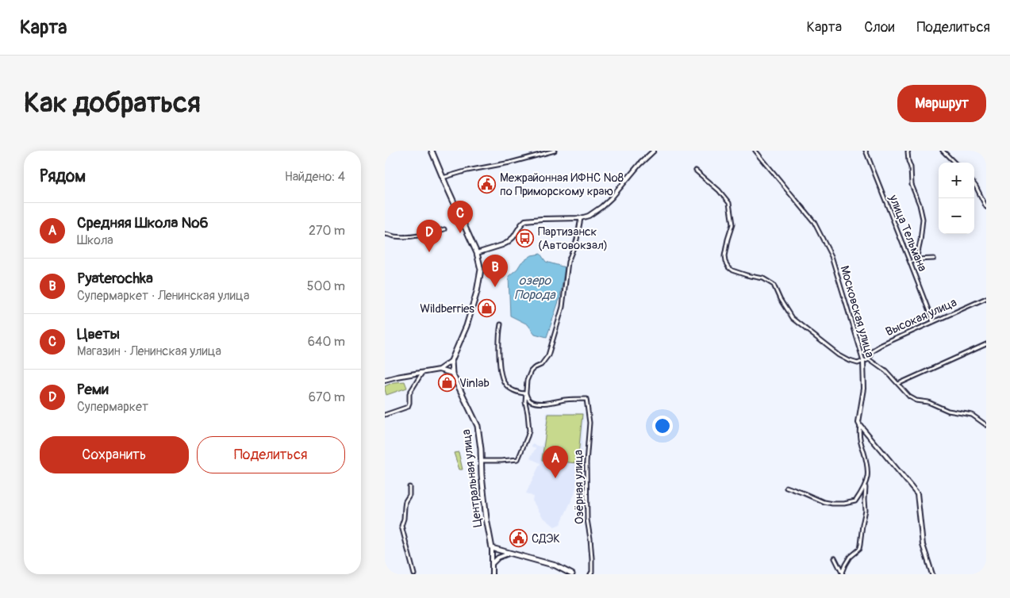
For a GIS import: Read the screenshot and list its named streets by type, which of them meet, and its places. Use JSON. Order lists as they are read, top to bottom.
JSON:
{
  "streets": {
    "main road": ["Центральная улица"],
    "street": [
      "улица Тельмана",
      "Московская улица",
      "Высокая улица",
      "Озёрная улица"
    ]
  },
  "crossings": [
    ["улица Тельмана", "Высокая улица"]
  ],
  "water": ["озеро Порода"],
  "places": {
    "public building": ["Межрайонная ИФНС №8 по Приморскому краю", "СДЭК"],
    "bus stop": ["Партизанск (Автовокзал)"],
    "shop": ["Wildberries", "Vinlab"]
  },
  "page": {
    "header": "Карта",
    "nav": ["Карта", "Слои", "Поделиться"],
    "buttons": [
      "Маршрут",
      ["Сохранить", "Поделиться"]
    ],
    "title": "Как добраться",
    "heading": ["Рядом", "Найдено: 4"],
    "map_buttons": ["+", "−"],
    "pins": [
      "C",
      "D",
      "B",
      "A"
    ],
    "list": [
      {
        "mark": "A",
        "name": "Средняя Школа №6",
        "note": "Школа",
        "value": "270 m"
      },
      {
        "mark": "B",
        "name": "Pyaterochka",
        "note": "Супермаркет · Ленинская улица",
        "value": "500 m"
      },
      {
        "mark": "C",
        "name": "Цветы",
        "note": "Магазин · Ленинская улица",
        "value": "640 m"
      },
      {
        "mark": "D",
        "name": "Реми",
        "note": "Супермаркет",
        "value": "670 m"
      }
    ]
  }
}
